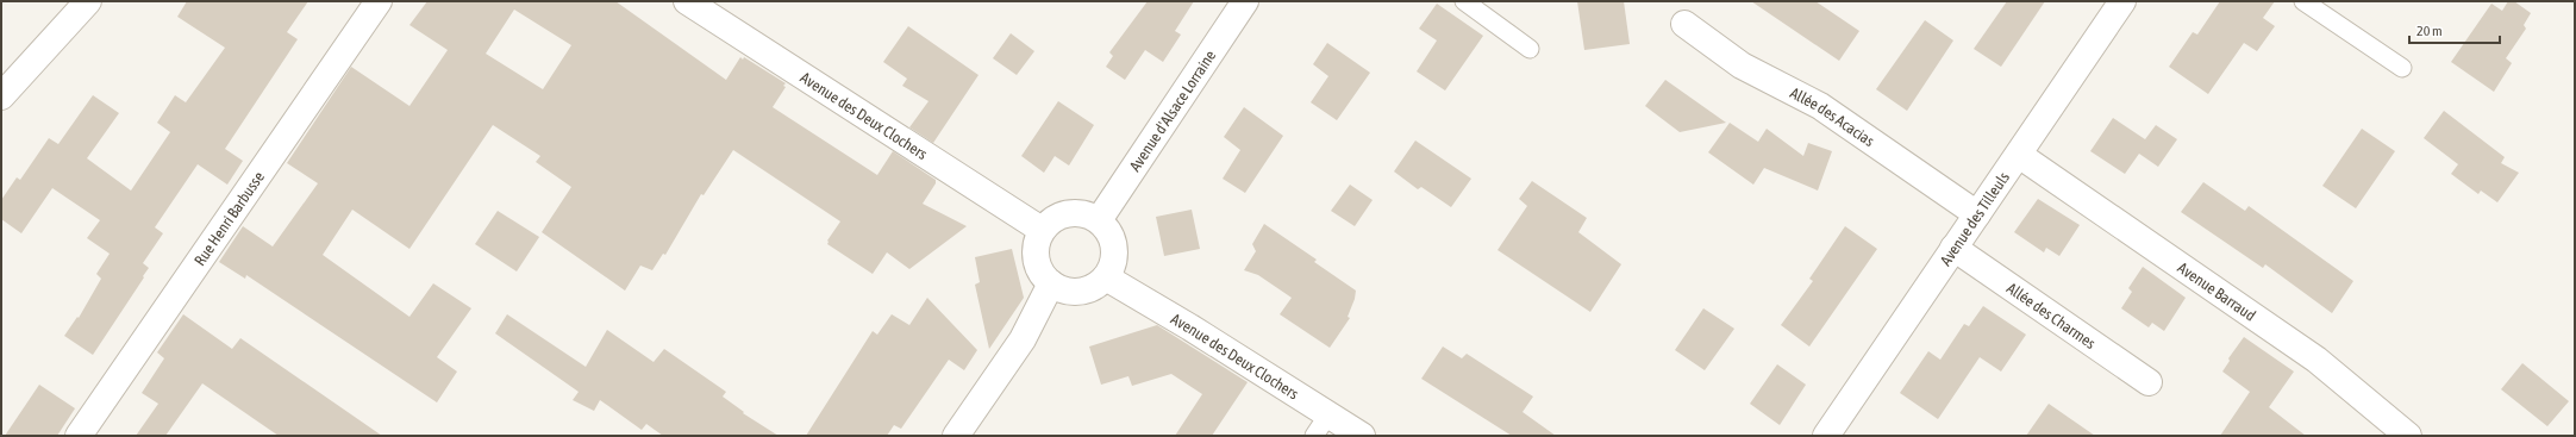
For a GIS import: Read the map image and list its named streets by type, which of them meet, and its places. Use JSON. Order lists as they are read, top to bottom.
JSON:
{
  "streets": {
    "street": [
      "Avenue d'Alsace Lorraine",
      "Avenue des Deux Clochers",
      "Allée des Acacias",
      "Rue Henri Barbusse",
      "Avenue des Tilleuls",
      "Avenue Barraud",
      "Allée des Charmes"
    ]
  },
  "crossings": [
    ["Avenue d'Alsace Lorraine", "Avenue des Deux Clochers"],
    ["Allée des Acacias", "Avenue des Tilleuls"],
    ["Avenue des Tilleuls", "Avenue Barraud"],
    ["Avenue des Tilleuls", "Allée des Charmes"]
  ],
  "scale_bar": "20 m"
}
